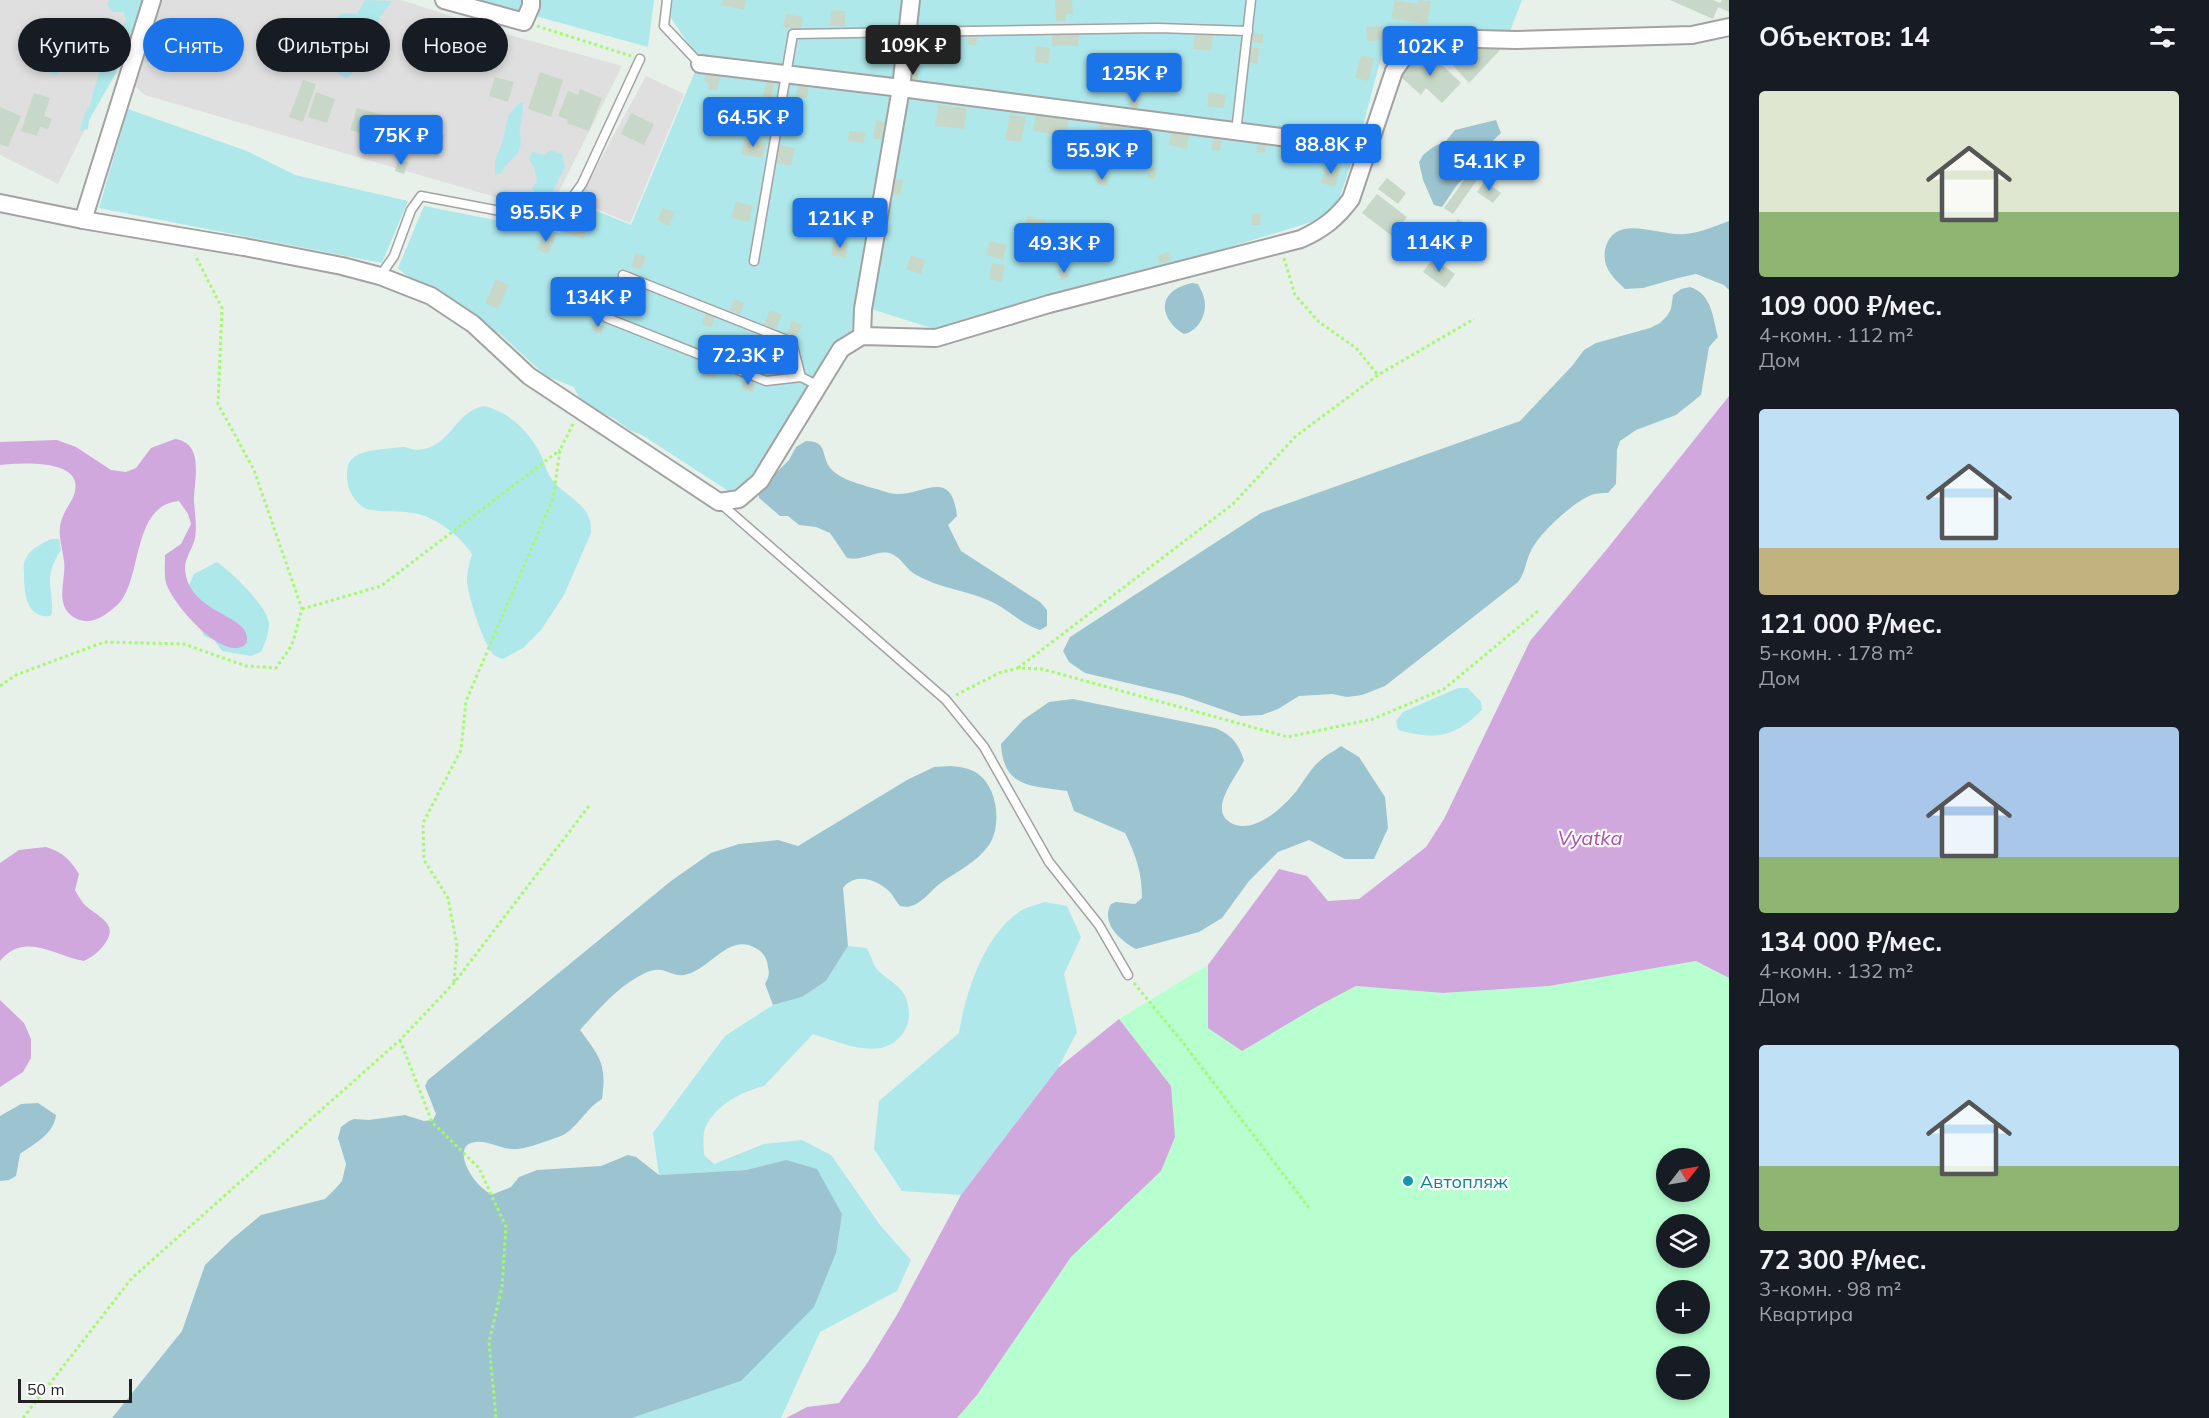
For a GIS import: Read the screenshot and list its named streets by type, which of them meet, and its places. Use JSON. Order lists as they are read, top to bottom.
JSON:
{
  "water": ["Vyatka"],
  "places": ["Автопляж"],
  "scale_bar": "50 m",
  "north": "top right",
  "page": {
    "heading": "Объектов: 14",
    "chip": [
      "Купить",
      "Снять",
      "Фильтры",
      "Новое"
    ],
    "price": [
      "109K ₽",
      "102K ₽",
      "125K ₽",
      "64.5K ₽",
      "75K ₽",
      "88.8K ₽",
      "55.9K ₽",
      "54.1K ₽",
      "95.5K ₽",
      "121K ₽",
      "114K ₽",
      "49.3K ₽",
      "134K ₽",
      "72.3K ₽"
    ],
    "list": [
      {
        "name": "109 000 ₽/мес.",
        "note": "4-комн. · 112 m² · Дом"
      },
      {
        "name": "121 000 ₽/мес.",
        "note": "5-комн. · 178 m² · Дом"
      },
      {
        "name": "134 000 ₽/мес.",
        "note": "4-комн. · 132 m² · Дом"
      },
      {
        "name": "72 300 ₽/мес.",
        "note": "3-комн. · 98 m² · Квартира"
      }
    ],
    "map_buttons": ["+", "−"],
    "scale": "50 m"
  }
}
